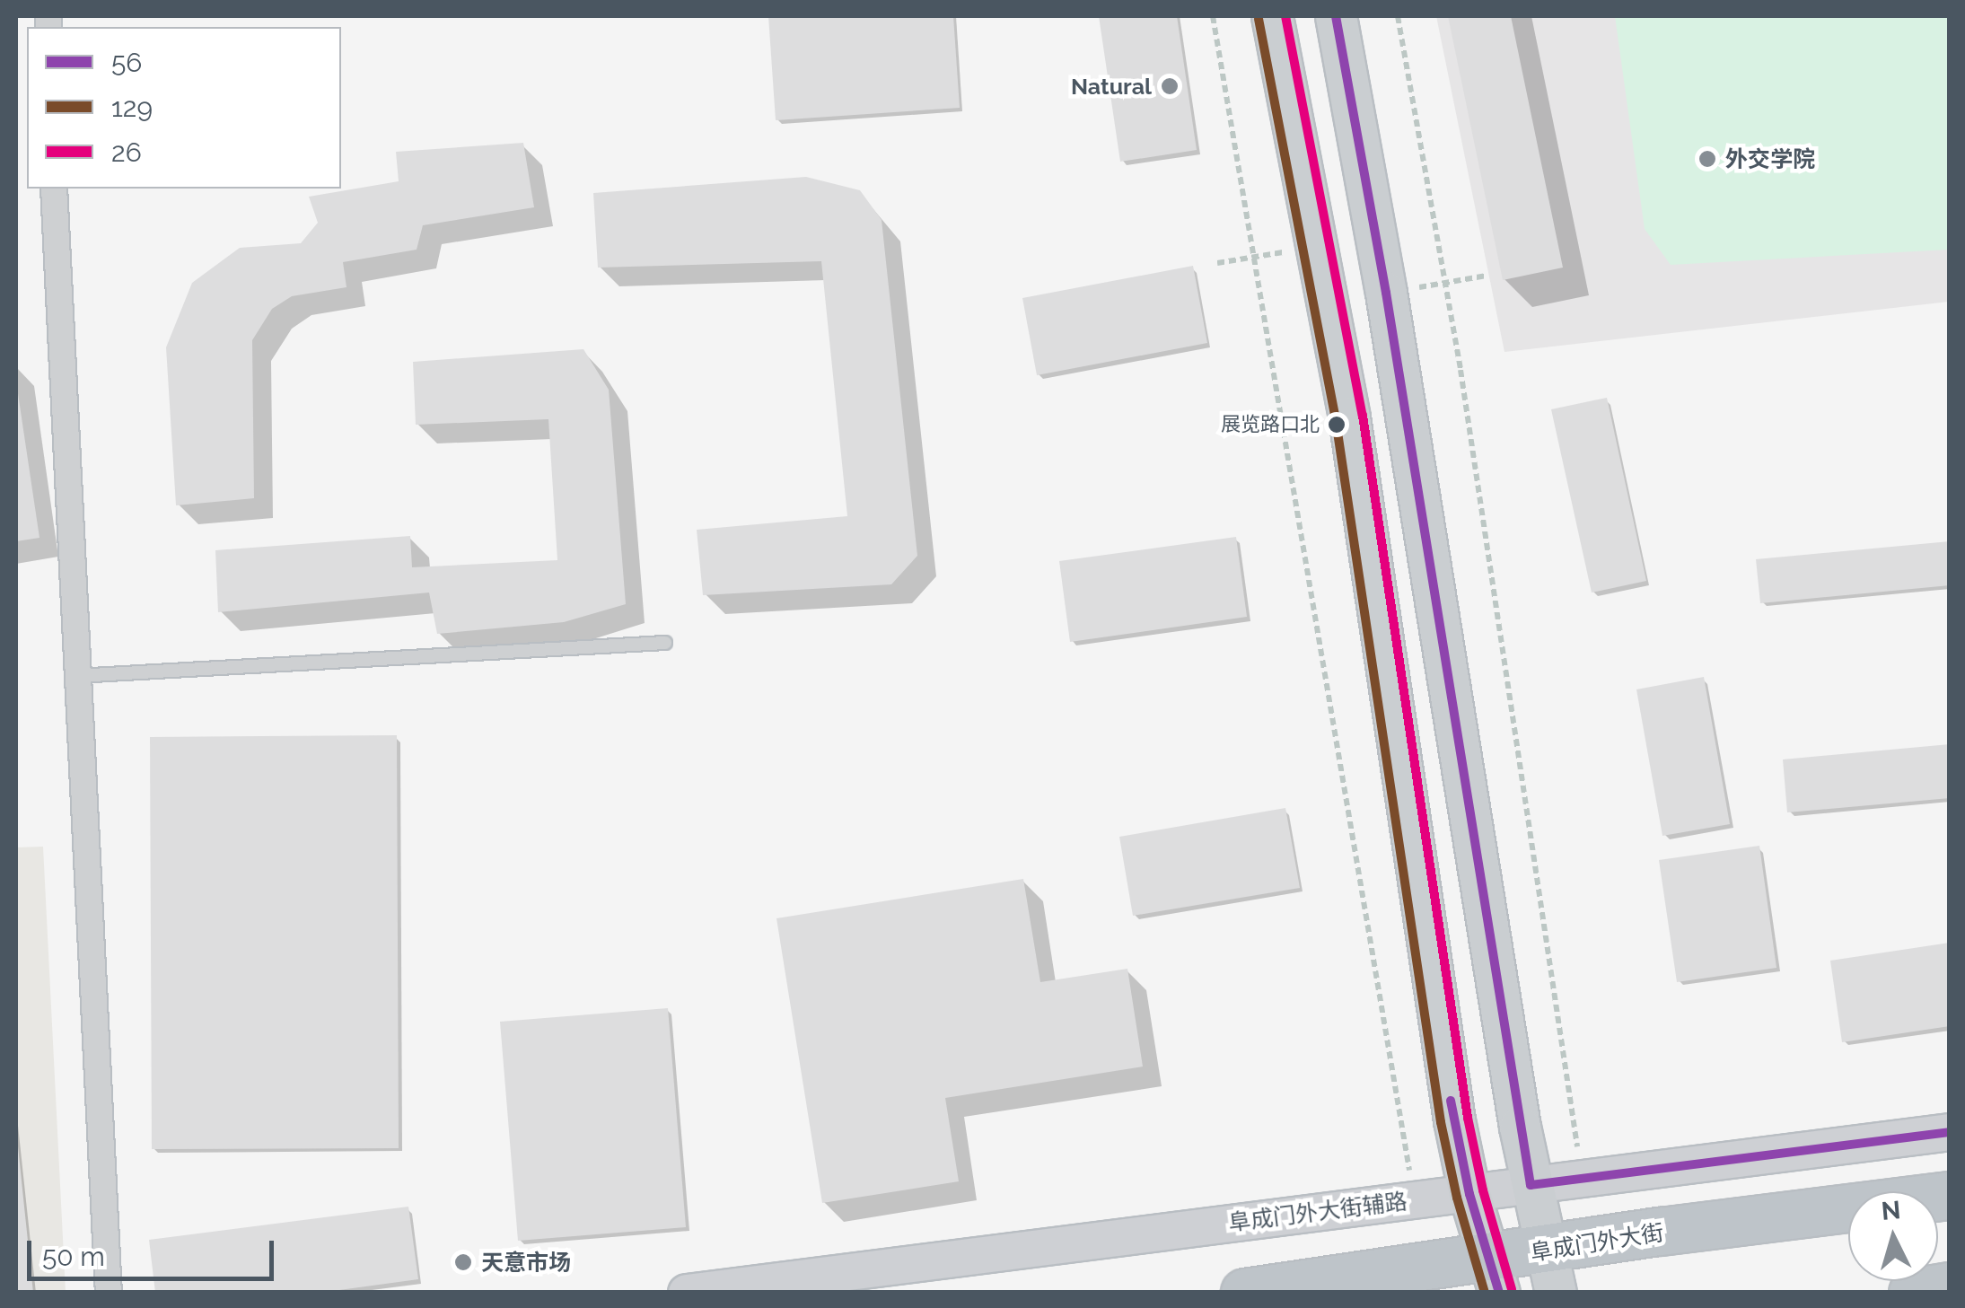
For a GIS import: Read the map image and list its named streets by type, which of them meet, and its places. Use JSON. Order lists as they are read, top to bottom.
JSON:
{
  "streets": {
    "highway": ["阜成门外大街"],
    "street": ["阜成门外大街辅路"]
  },
  "places": [
    "Natural",
    "外交学院",
    "展览路口北",
    "天意市场"
  ],
  "lines": ["transit line 56", "transit line 26", "transit line 129"],
  "legend": ["56", "129", "26"],
  "scale_bar": "50 m",
  "north": "top"
}
